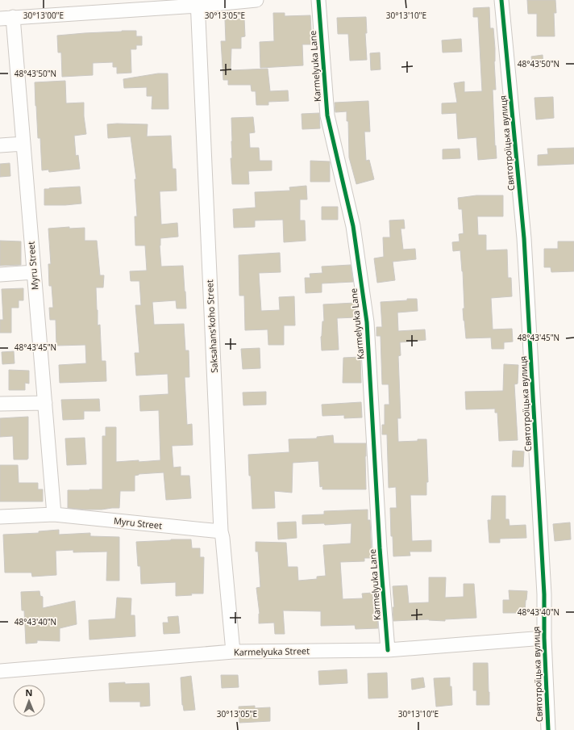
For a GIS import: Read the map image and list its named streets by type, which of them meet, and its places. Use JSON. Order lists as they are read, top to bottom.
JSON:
{
  "streets": {
    "street": [
      "Karmelyuka Lane",
      "Святотроїцька вулиця",
      "Myru Street",
      "Saksahansʹkoho Street",
      "Karmelyuka Street"
    ]
  },
  "crossings": [
    ["Karmelyuka Lane", "Karmelyuka Street"],
    ["Святотроїцька вулиця", "Karmelyuka Street"],
    ["Myru Street", "Saksahansʹkoho Street"],
    ["Saksahansʹkoho Street", "Karmelyuka Street"]
  ],
  "north": "top",
  "coordinates": [
    "30°13'00\"E",
    "30°13'05\"E",
    "30°13'10\"E",
    "48°43'50\"N",
    "48°43'45\"N",
    "48°43'40\"N"
  ]
}
